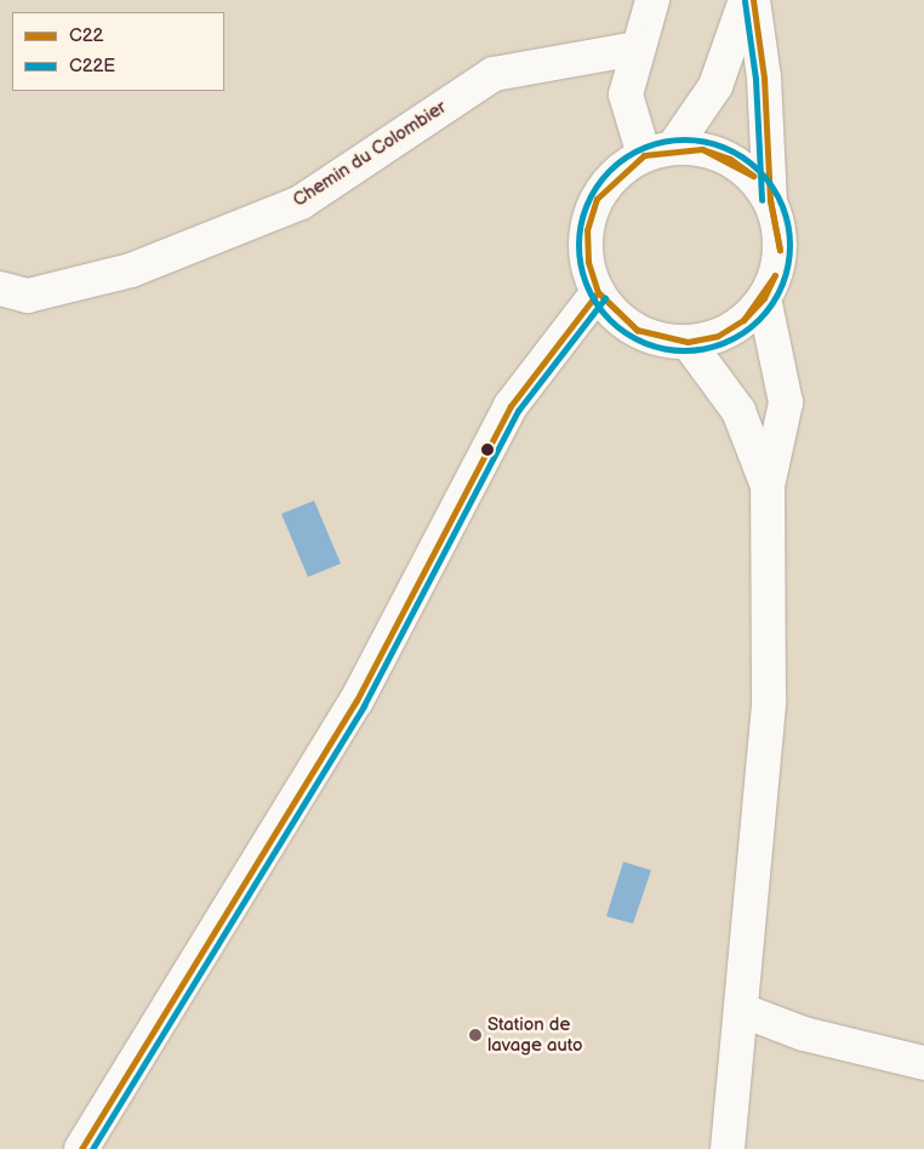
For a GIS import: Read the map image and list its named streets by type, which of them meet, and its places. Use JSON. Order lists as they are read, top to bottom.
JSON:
{
  "streets": {
    "street": ["Chemin du Colombier"]
  },
  "places": ["Station de lavage auto"],
  "lines": ["transit line C22", "transit line C22E"],
  "legend": ["C22", "C22E"]
}
